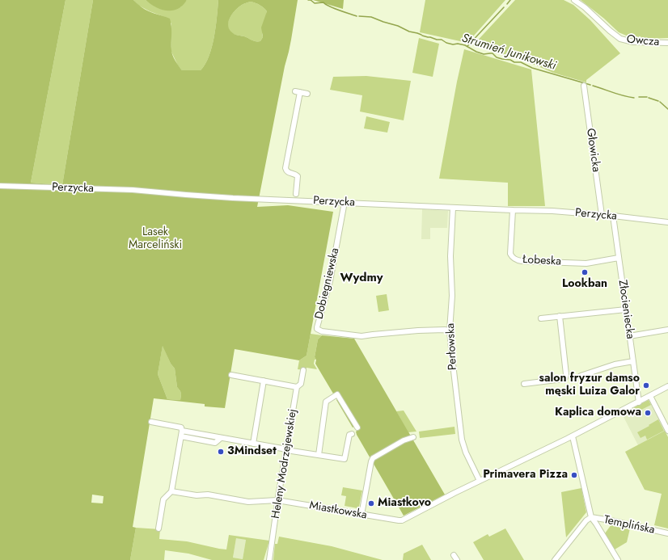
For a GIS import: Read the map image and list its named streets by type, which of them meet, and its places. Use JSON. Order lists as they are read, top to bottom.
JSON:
{
  "streets": {
    "street": [
      "Owcza",
      "Głowicka",
      "Perzycka",
      "Łobeska",
      "Dobiegniewska",
      "Złocieniecka",
      "Perłowska",
      "Heleny Modrzejewskiej",
      "Miastkowska",
      "Templińska"
    ]
  },
  "crossings": [
    ["Głowicka", "Perzycka"],
    ["Perzycka", "Łobeska"],
    ["Perzycka", "Dobiegniewska"],
    ["Perzycka", "Złocieniecka"],
    ["Perzycka", "Perłowska"],
    ["Łobeska", "Złocieniecka"],
    ["Dobiegniewska", "Perłowska"],
    ["Złocieniecka", "Miastkowska"],
    ["Perłowska", "Miastkowska"],
    ["Heleny Modrzejewskiej", "Miastkowska"]
  ],
  "districts": ["Wydmy"],
  "water": ["Strumień Junikowski"],
  "parks": ["Lasek Marceliński"],
  "places": [
    "Lookban",
    "salon fryzur damso męski Luiza Galor",
    "Kaplica domowa",
    "3Mindset",
    "Primavera Pizza",
    "Miastkovo"
  ]
}
